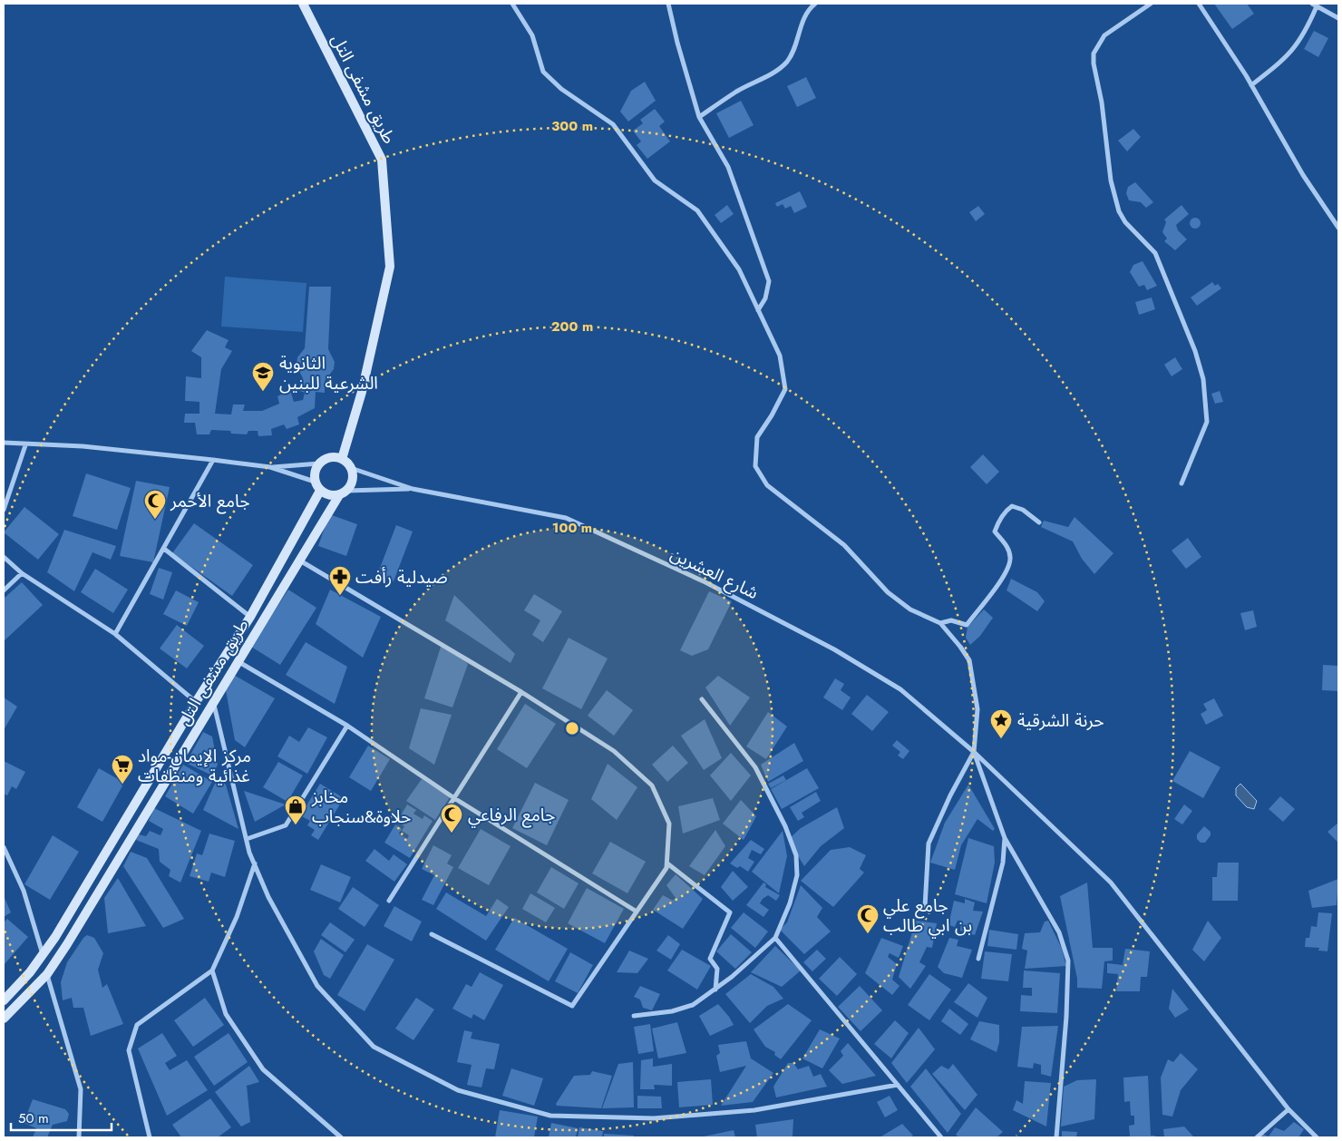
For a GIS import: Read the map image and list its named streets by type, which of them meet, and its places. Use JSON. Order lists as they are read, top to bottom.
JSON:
{
  "streets": {
    "street": ["طريق مشفى التل", "شارع العشرين"]
  },
  "places": {
    "school or university": ["الثانوية الشرعية للبنين"],
    "mosque": ["جامع الأحمر", "جامع الرفاعي", "جامع علي بن ابي طالب"],
    "pharmacy": ["صيدلية رأفت"],
    "place": ["حرنة الشرقية"],
    "supermarket": ["مركز الإيمان-مواد غذائية ومنظفات"],
    "shop": ["مخابز حلاوة&سنجاب"]
  },
  "scale_bar": "50 m",
  "rings": ["300 m", "200 m", "100 m"]
}
